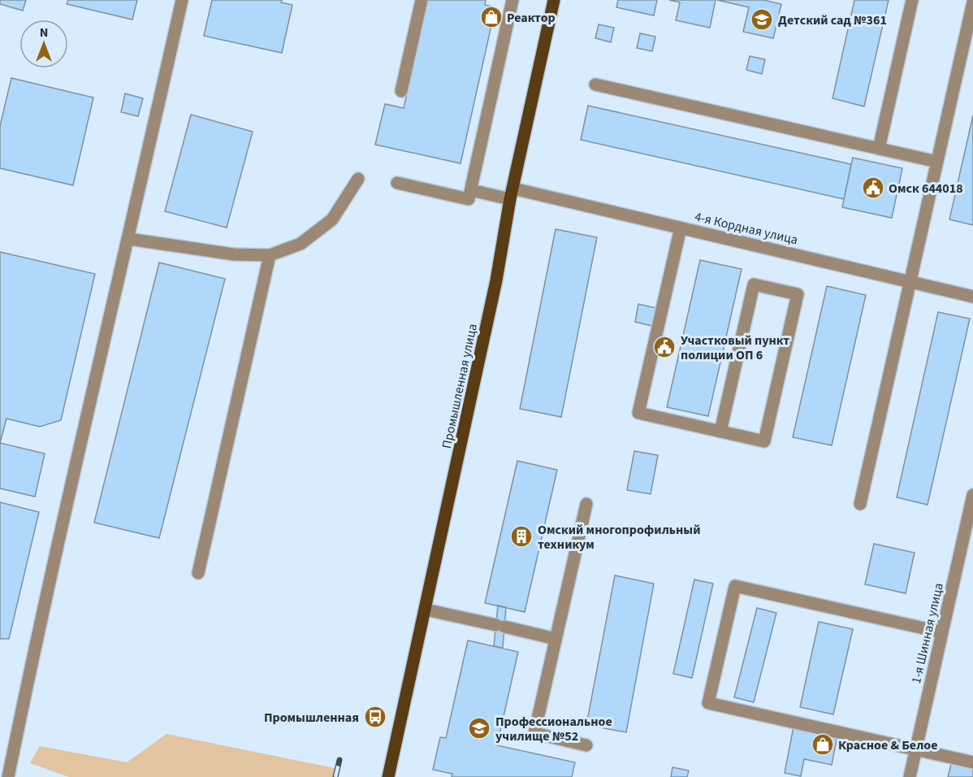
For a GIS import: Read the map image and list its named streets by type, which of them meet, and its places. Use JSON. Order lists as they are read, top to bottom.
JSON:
{
  "streets": {
    "main road": ["Промышленная улица"],
    "street": ["4-я Кордная улица", "1-я Шинная улица"]
  },
  "crossings": [
    ["4-я Кордная улица", "Промышленная улица"]
  ],
  "places": {
    "shop": ["Реактор", "Красное & Белое"],
    "school or university": ["Детский сад №361", "Профессиональное училище №52"],
    "public building": ["Омск 644018", "Участковый пункт полиции ОП 6"],
    "building": ["Омский многопрофильный техникум"],
    "bus stop": ["Промышленная"]
  },
  "north": "top"
}
